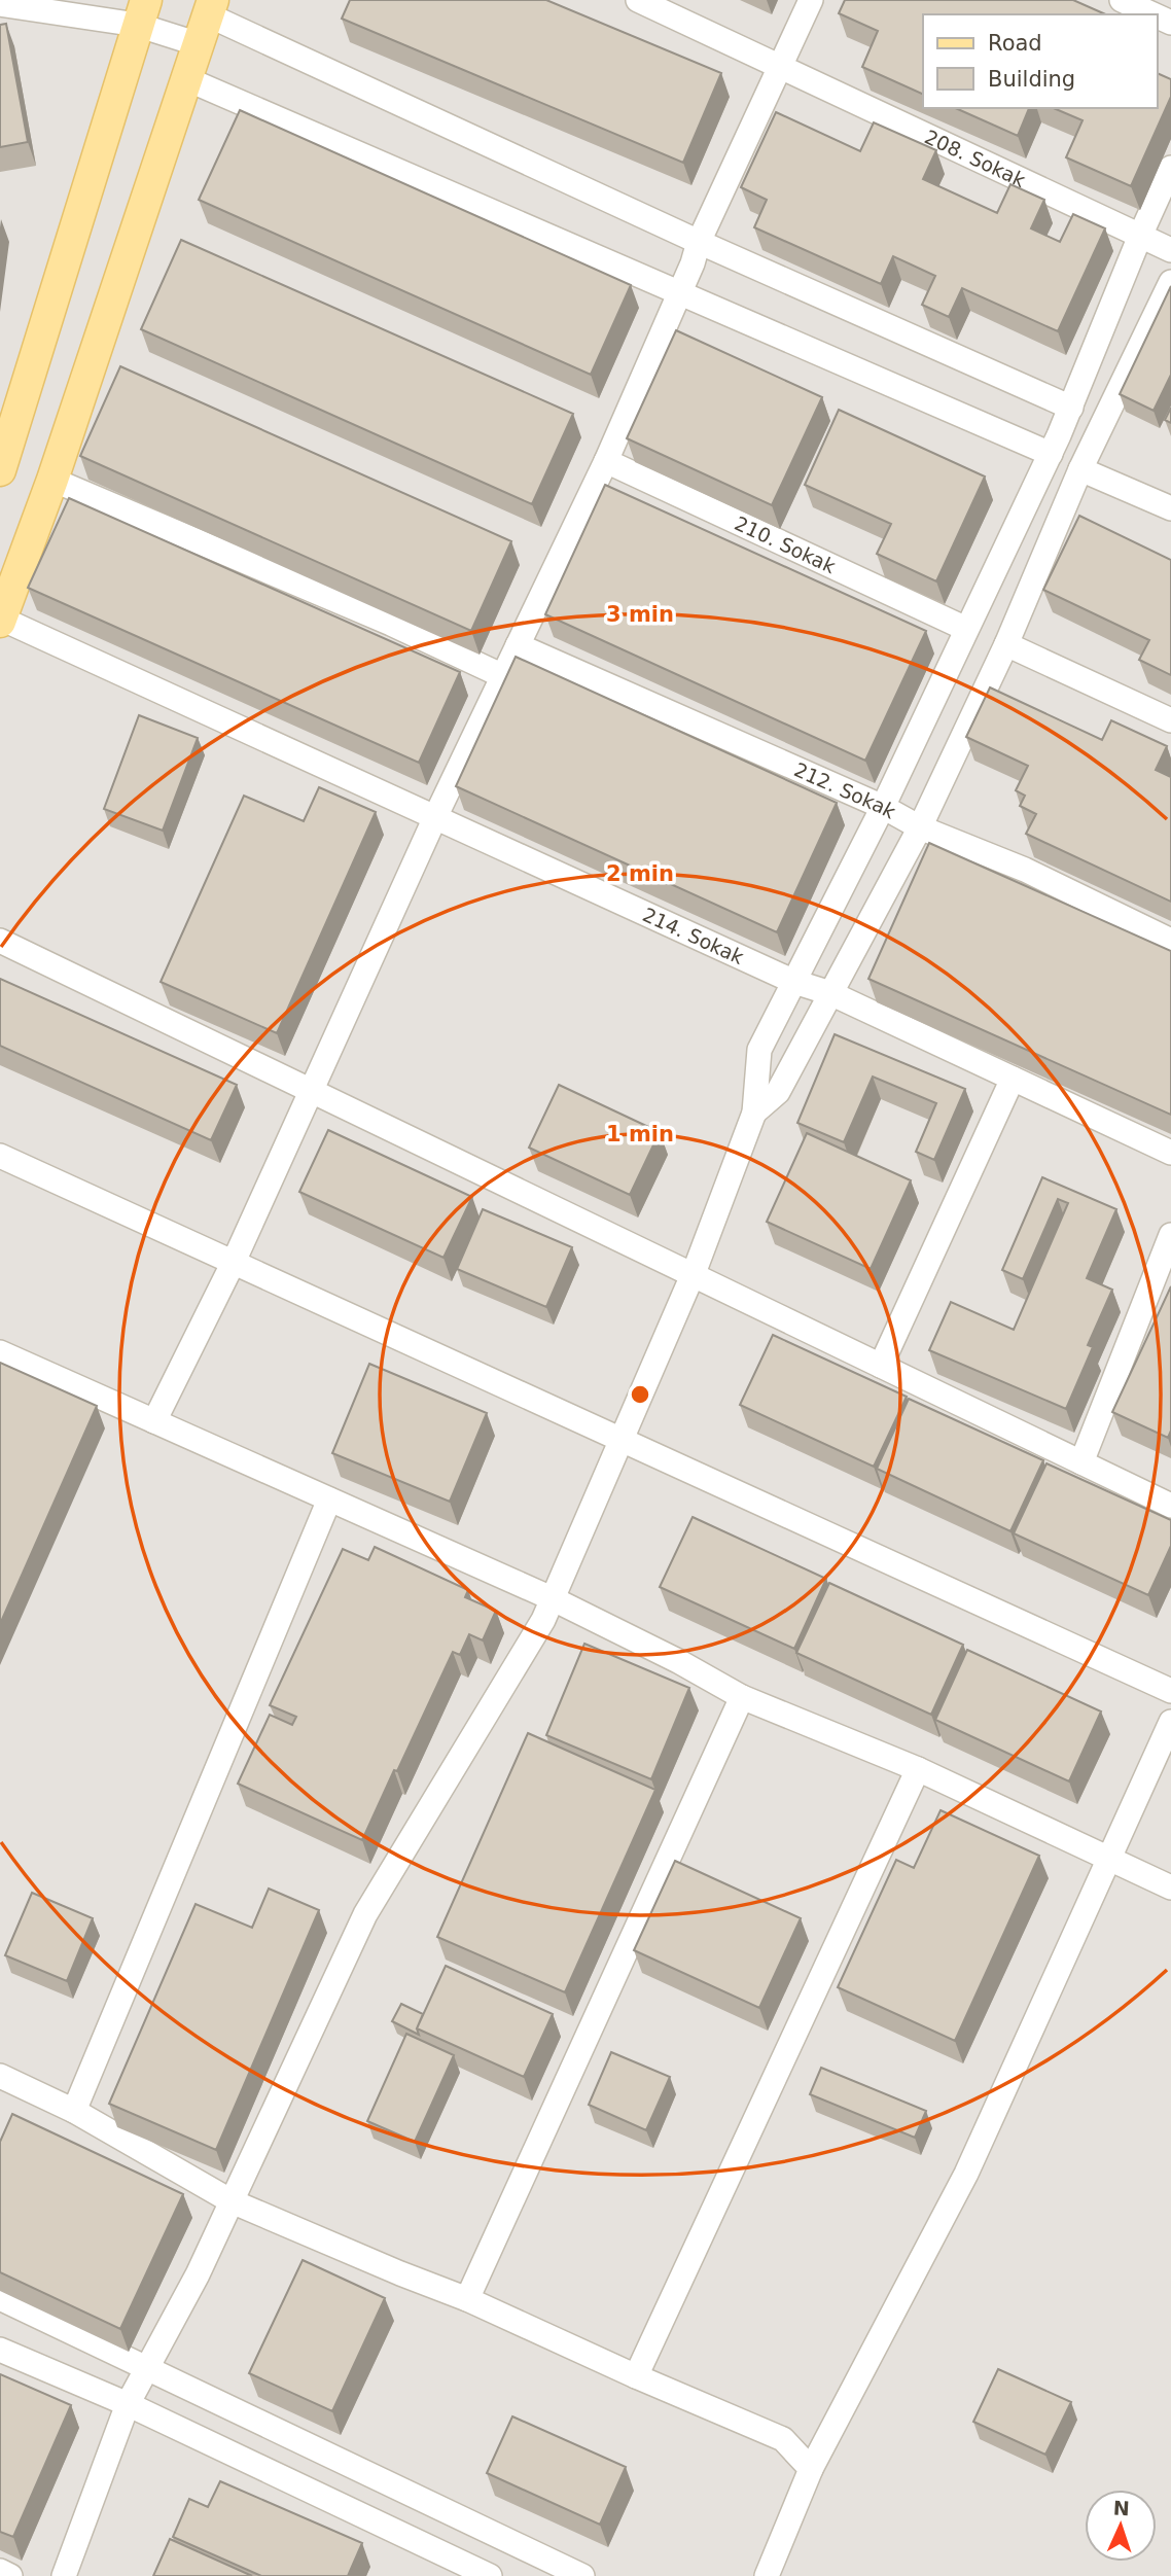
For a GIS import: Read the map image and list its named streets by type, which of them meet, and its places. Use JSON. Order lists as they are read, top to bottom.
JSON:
{
  "streets": {
    "street": [
      "208. Sokak",
      "210. Sokak",
      "212. Sokak",
      "214. Sokak"
    ]
  },
  "legend": ["Road", "Building"],
  "north": "top",
  "rings": ["3 min", "2 min", "1 min"]
}
